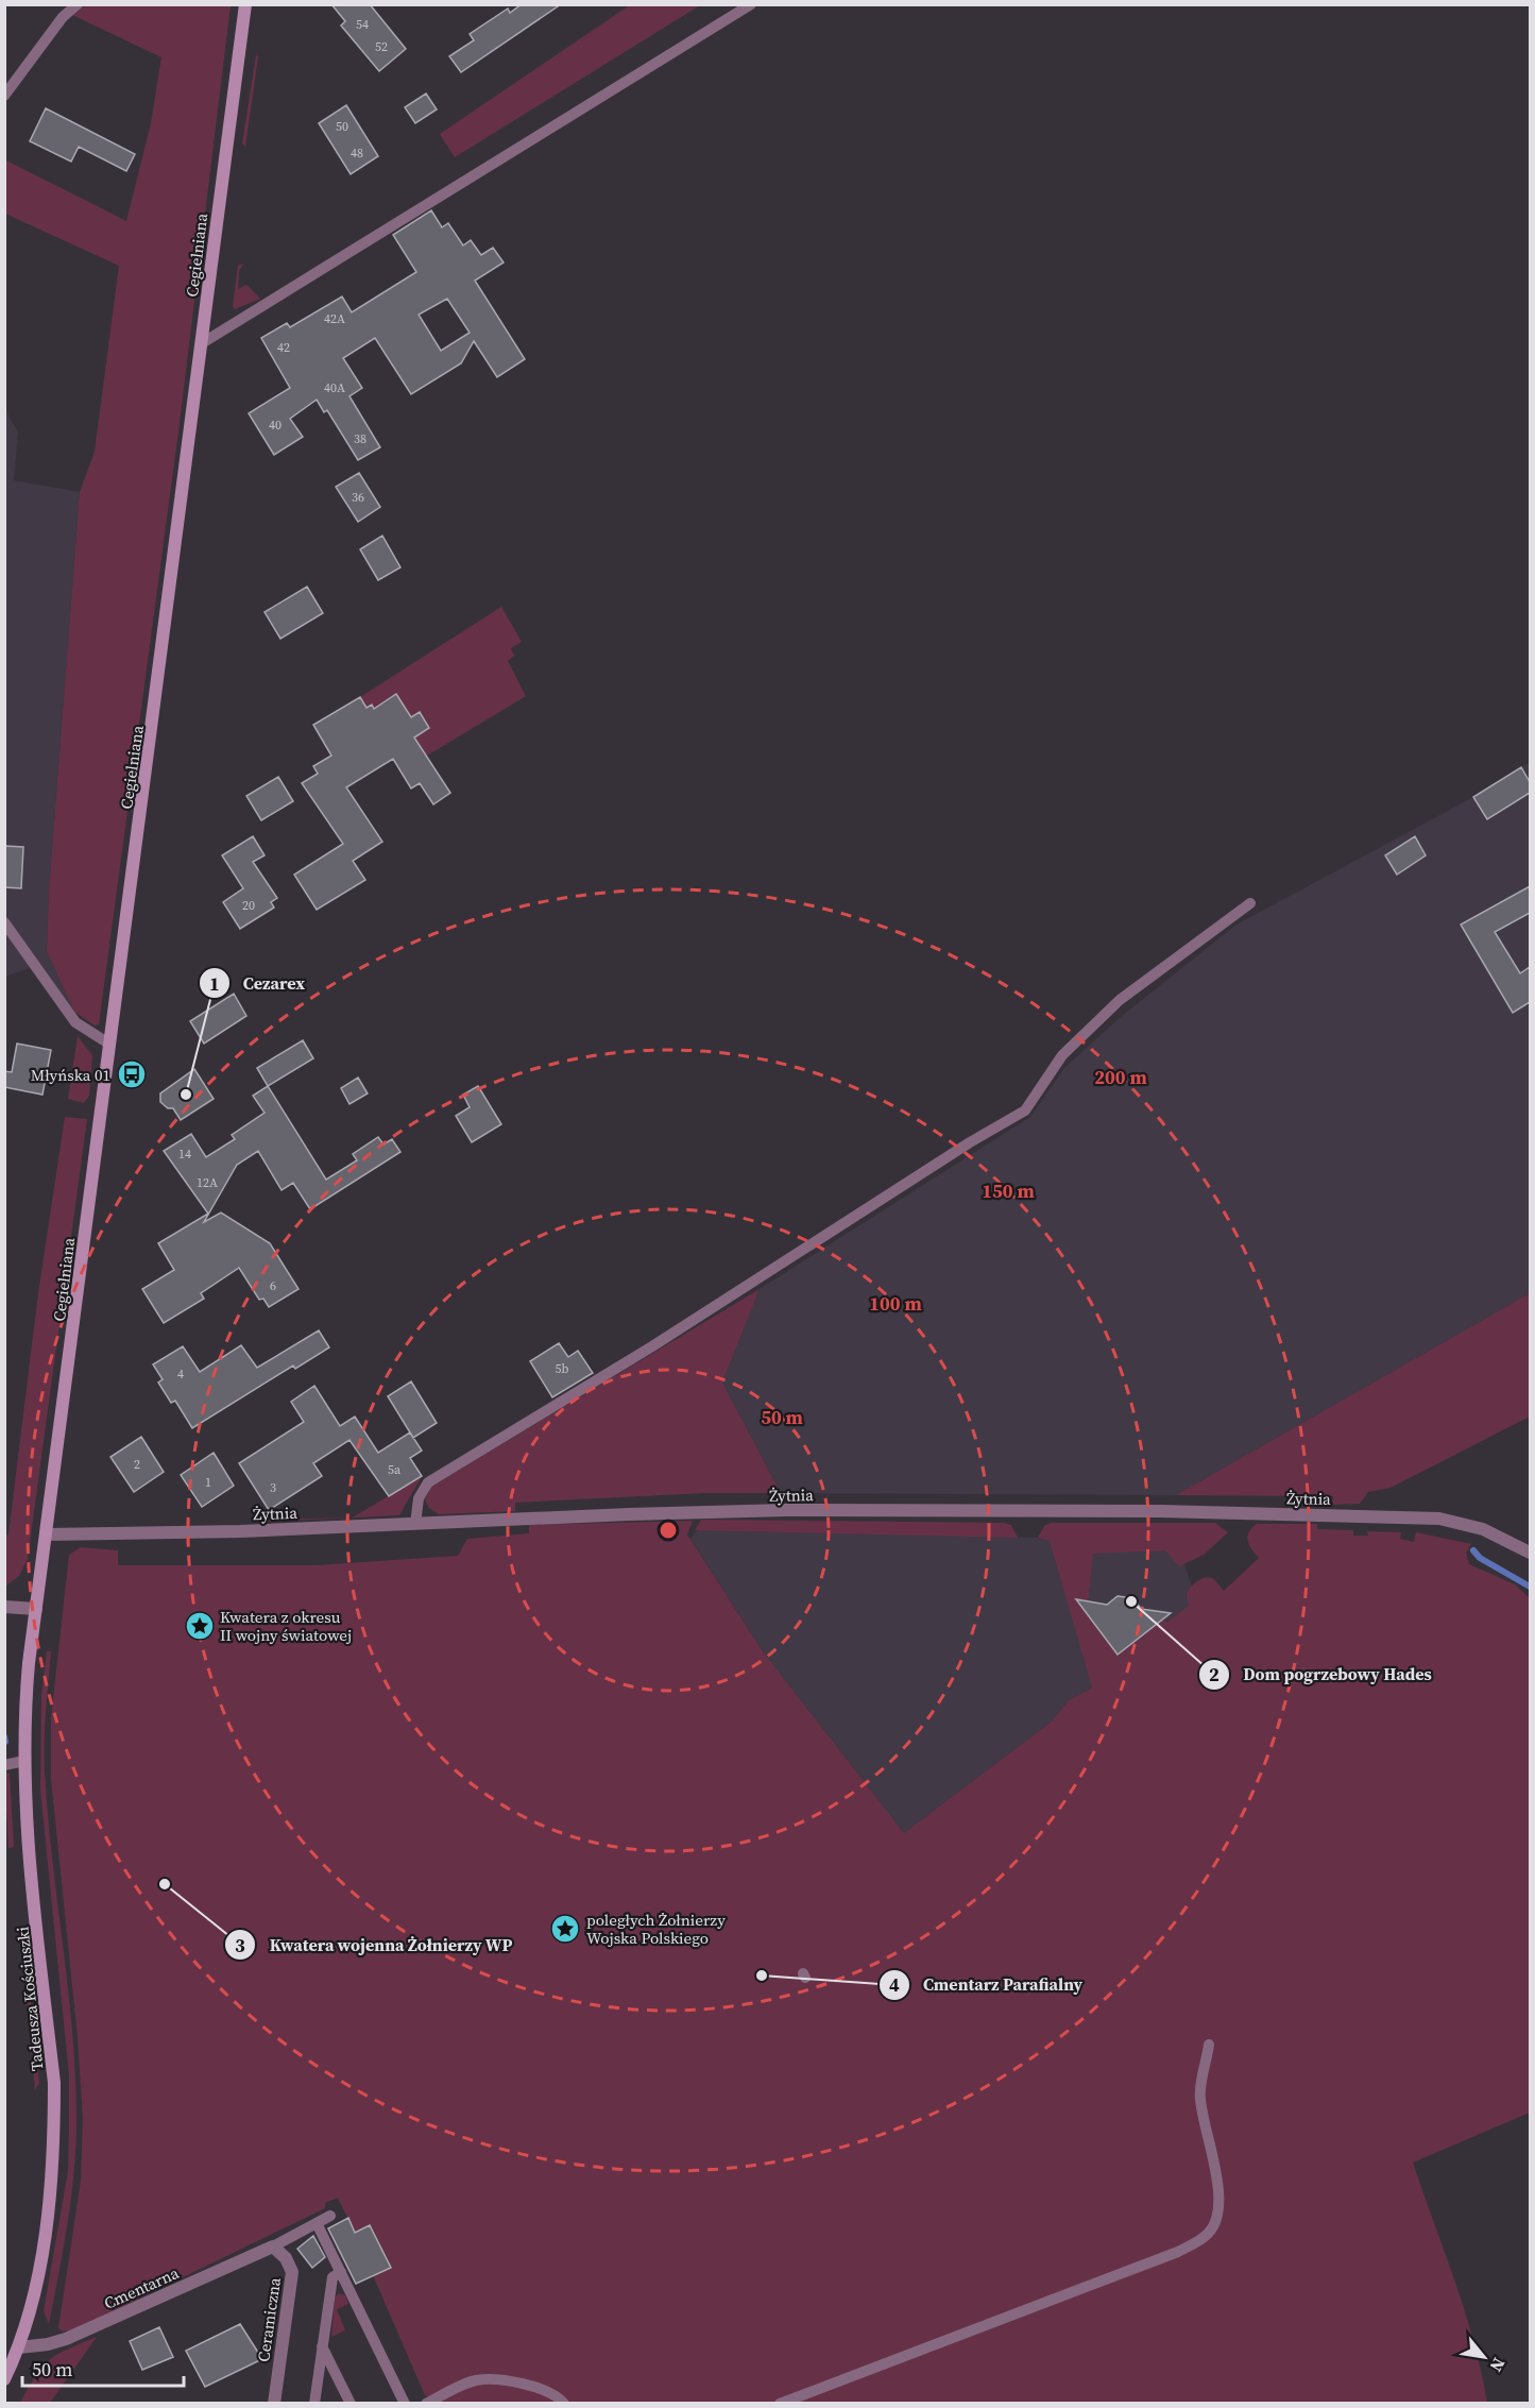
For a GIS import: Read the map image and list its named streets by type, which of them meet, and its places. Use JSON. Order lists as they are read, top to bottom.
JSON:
{
  "streets": {
    "street": [
      "Cegielniana",
      "Żytnia",
      "Tadeusza Kościuszki",
      "Cmentarna",
      "Ceramiczna"
    ]
  },
  "crossings": [
    ["Cegielniana", "Żytnia"],
    ["Cegielniana", "Tadeusza Kościuszki"],
    ["Żytnia", "Tadeusza Kościuszki"],
    ["Tadeusza Kościuszki", "Cmentarna"],
    ["Cmentarna", "Ceramiczna"]
  ],
  "places": {
    "bus stop": ["Młyńska 01"],
    "other": [
      "Cezarex",
      "Dom pogrzebowy Hades",
      "Kwatera wojenna Żołnierzy WP",
      "Cmentarz Parafialny"
    ],
    "place": ["Kwatera z okresu II wojny światowej", "poległych Żołnierzy Wojska Polskiego"]
  },
  "house_numbers": [
    "54",
    "52",
    "50",
    "48",
    "42A",
    "42",
    "40A",
    "40",
    "38",
    "36",
    "20",
    "14",
    "12A",
    "6",
    "5b",
    "4",
    "2",
    "5a",
    "1",
    "3"
  ],
  "scale_bar": "50 m",
  "north": "bottom right",
  "rings": [
    "200 m",
    "150 m",
    "100 m",
    "50 m"
  ]
}
